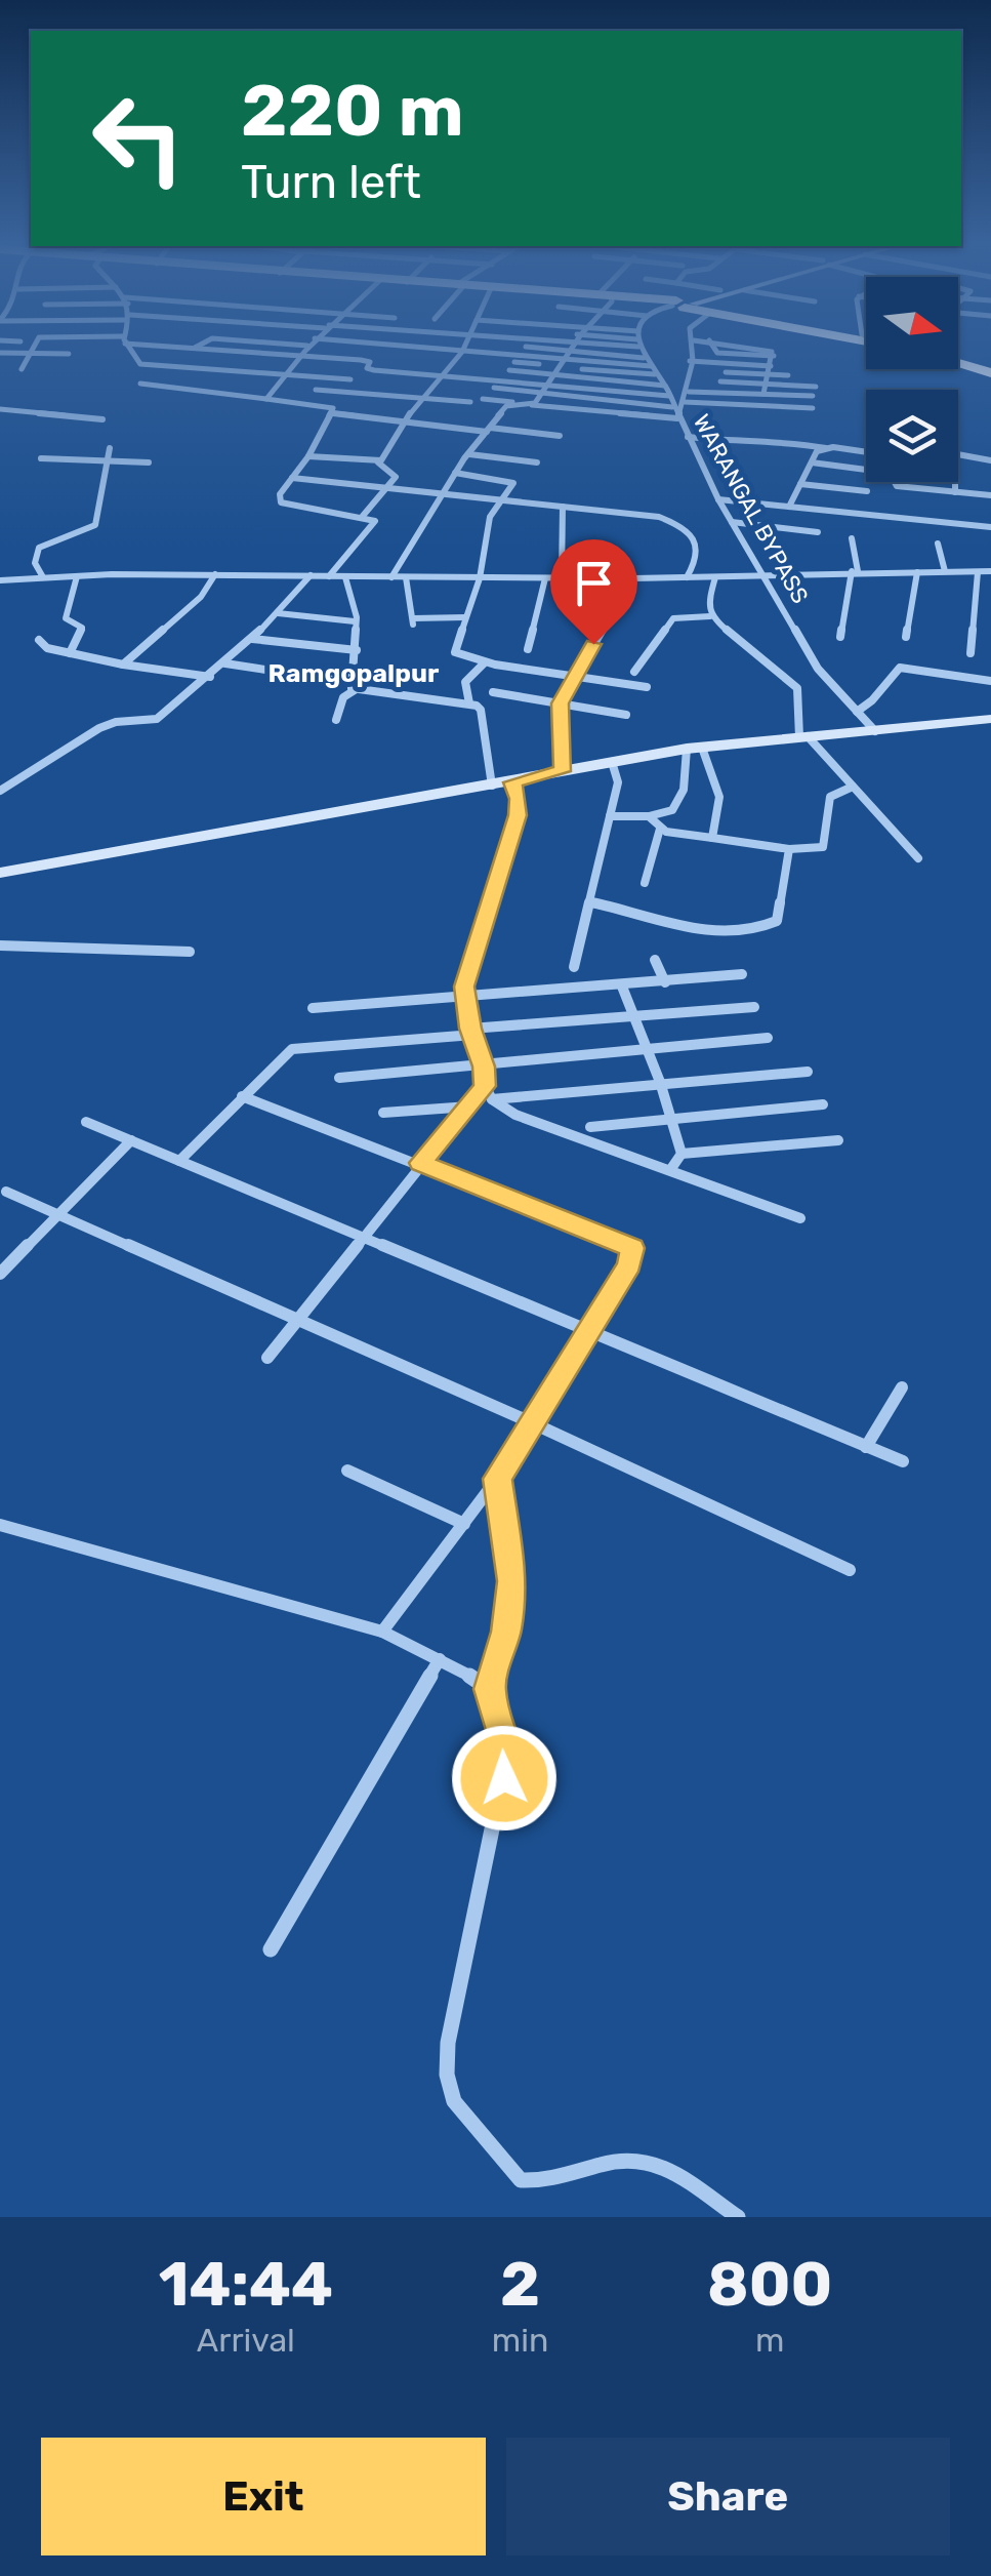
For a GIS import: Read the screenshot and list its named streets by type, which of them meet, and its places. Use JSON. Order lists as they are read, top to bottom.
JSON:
{
  "streets": {
    "street": ["WARANGAL BYPASS"]
  },
  "districts": ["Ramgopalpur"],
  "north": "right",
  "page": {
    "turn": ["220 m", "Turn left"],
    "eta": [
      "14:44",
      "Arrival",
      "2",
      "min",
      "800",
      "m"
    ],
    "buttons": ["Exit", "Share"]
  }
}
